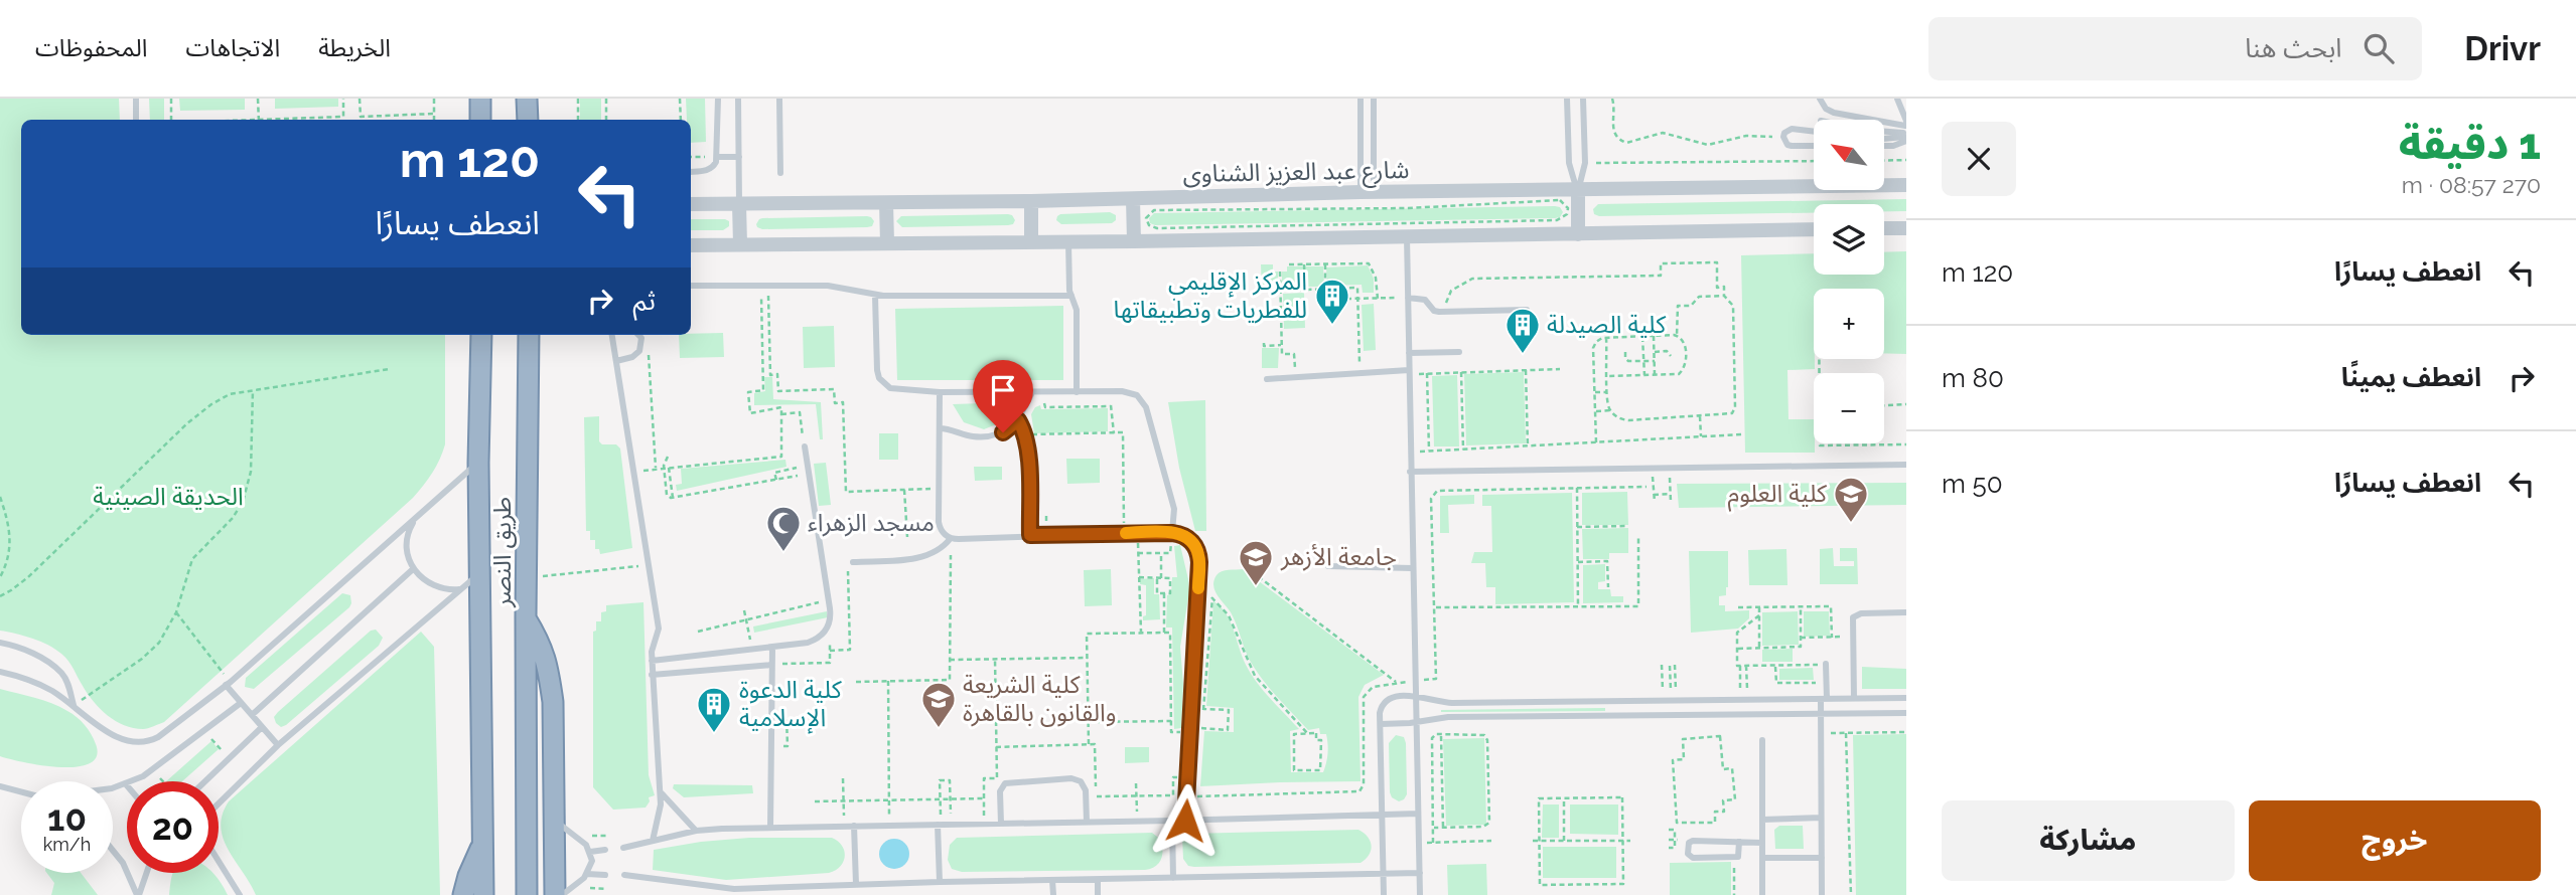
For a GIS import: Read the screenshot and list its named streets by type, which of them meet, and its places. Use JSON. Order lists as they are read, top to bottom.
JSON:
{
  "streets": {
    "highway": ["طريق النصر"],
    "street": ["شارع عبد العزيز الشناوى"]
  },
  "parks": ["الحديقة الصينية"],
  "places": {
    "building": ["المركز الإقليمي للفطريات وتطبيقاتها", "كلية الصيدلة", "كلية الدعوة الإسلامية"],
    "school or university": ["كلية العلوم", "جامعة الأزهر", "كلية الشريعة والقانون بالقاهرة"],
    "mosque": ["مسجد الزهراء"]
  },
  "north": "top left",
  "page": {
    "header": "Drivr",
    "search": "ابحث هنا",
    "nav": ["الخريطة", "الاتجاهات", "المحفوظات"],
    "heading": ["1 دقيقة", "270 m · 08:57"],
    "map_buttons": ["+", "−"],
    "turn": ["120 m", "انعطف يسارًا"],
    "list": [
      {
        "name": "انعطف يسارًا",
        "value": "120 m"
      },
      {
        "name": "انعطف يمينًا",
        "value": "80 m"
      },
      {
        "name": "انعطف يسارًا",
        "value": "50 m"
      }
    ],
    "then": "ثم",
    "speed": "10 km/h",
    "limit": "20",
    "buttons": ["خروج", "مشاركة"]
  }
}
